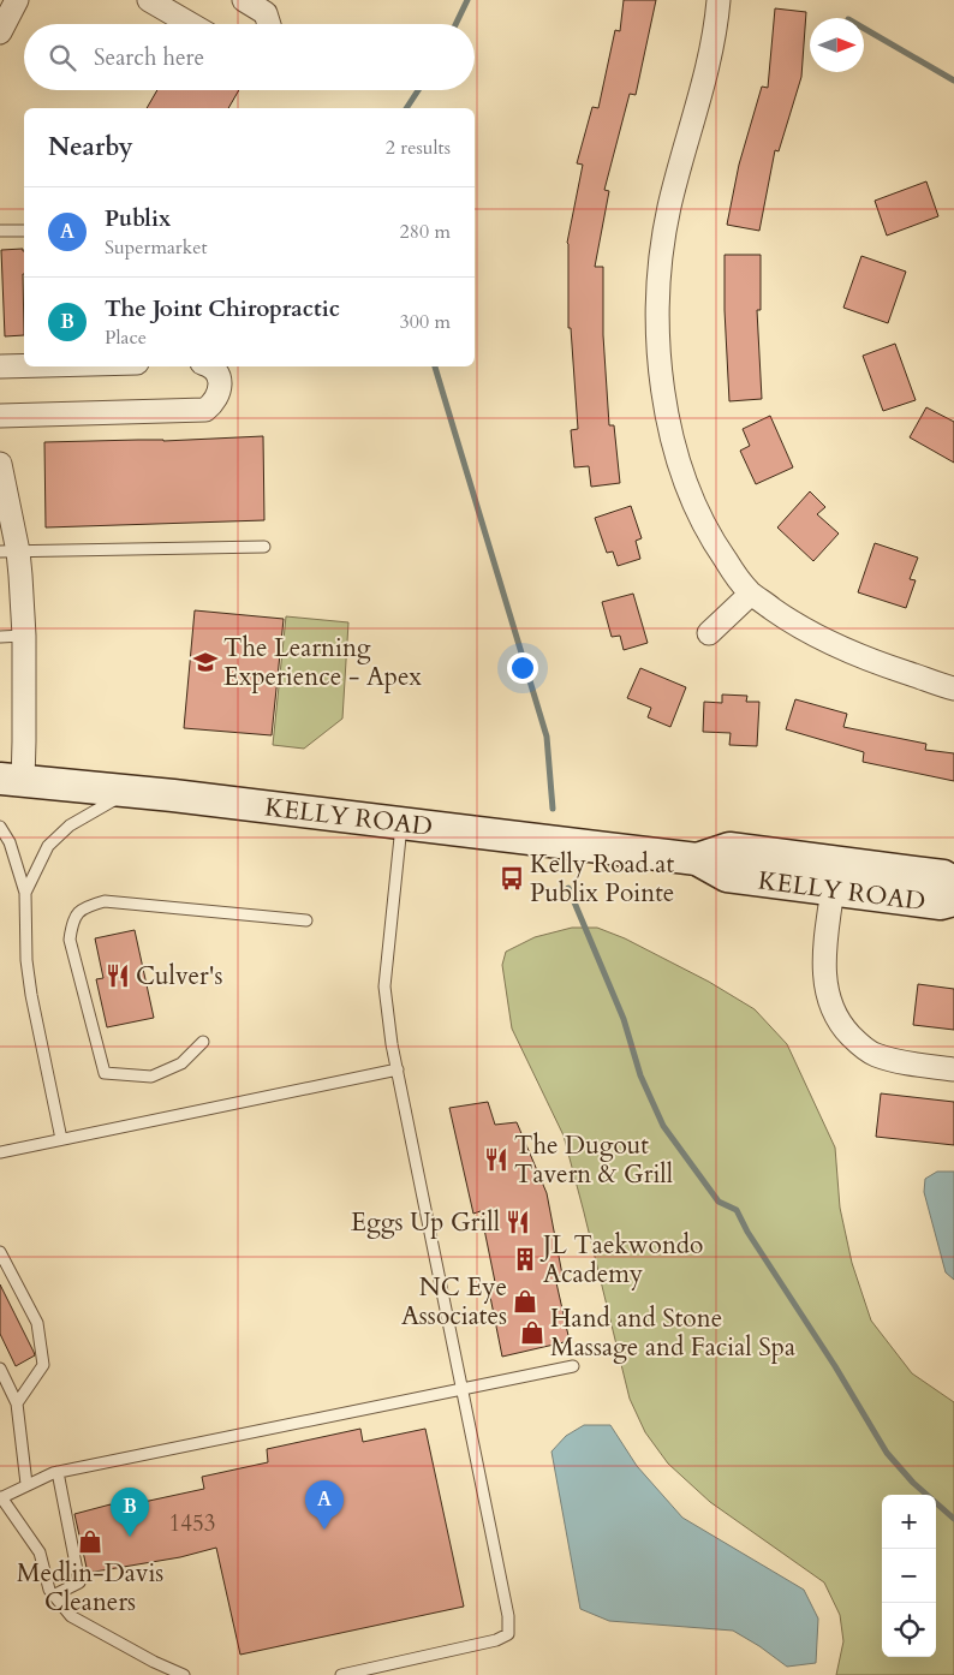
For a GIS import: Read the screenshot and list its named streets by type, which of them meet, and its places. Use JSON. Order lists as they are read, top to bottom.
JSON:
{
  "streets": {
    "main road": ["KELLY ROAD"]
  },
  "places": {
    "school or university": ["The Learning Experience - Apex"],
    "bus stop": ["Kelly Road at Publix Pointe"],
    "restaurant": ["Culver's", "The Dugout Tavern & Grill", "Eggs Up Grill"],
    "building": ["JL Taekwondo Academy"],
    "shop": ["NC Eye Associates", "Hand and Stone Massage and Facial Spa", "Medlin-Davis Cleaners"]
  },
  "house_numbers": ["1453"],
  "north": "right",
  "page": {
    "search": "Search here",
    "heading": ["Nearby", "2 results"],
    "list": [
      {
        "mark": "A",
        "name": "Publix",
        "note": "Supermarket",
        "value": "280 m"
      },
      {
        "mark": "B",
        "name": "The Joint Chiropractic",
        "note": "Place",
        "value": "300 m"
      }
    ],
    "pins": ["A", "B"],
    "map_buttons": ["+", "−"]
  }
}
